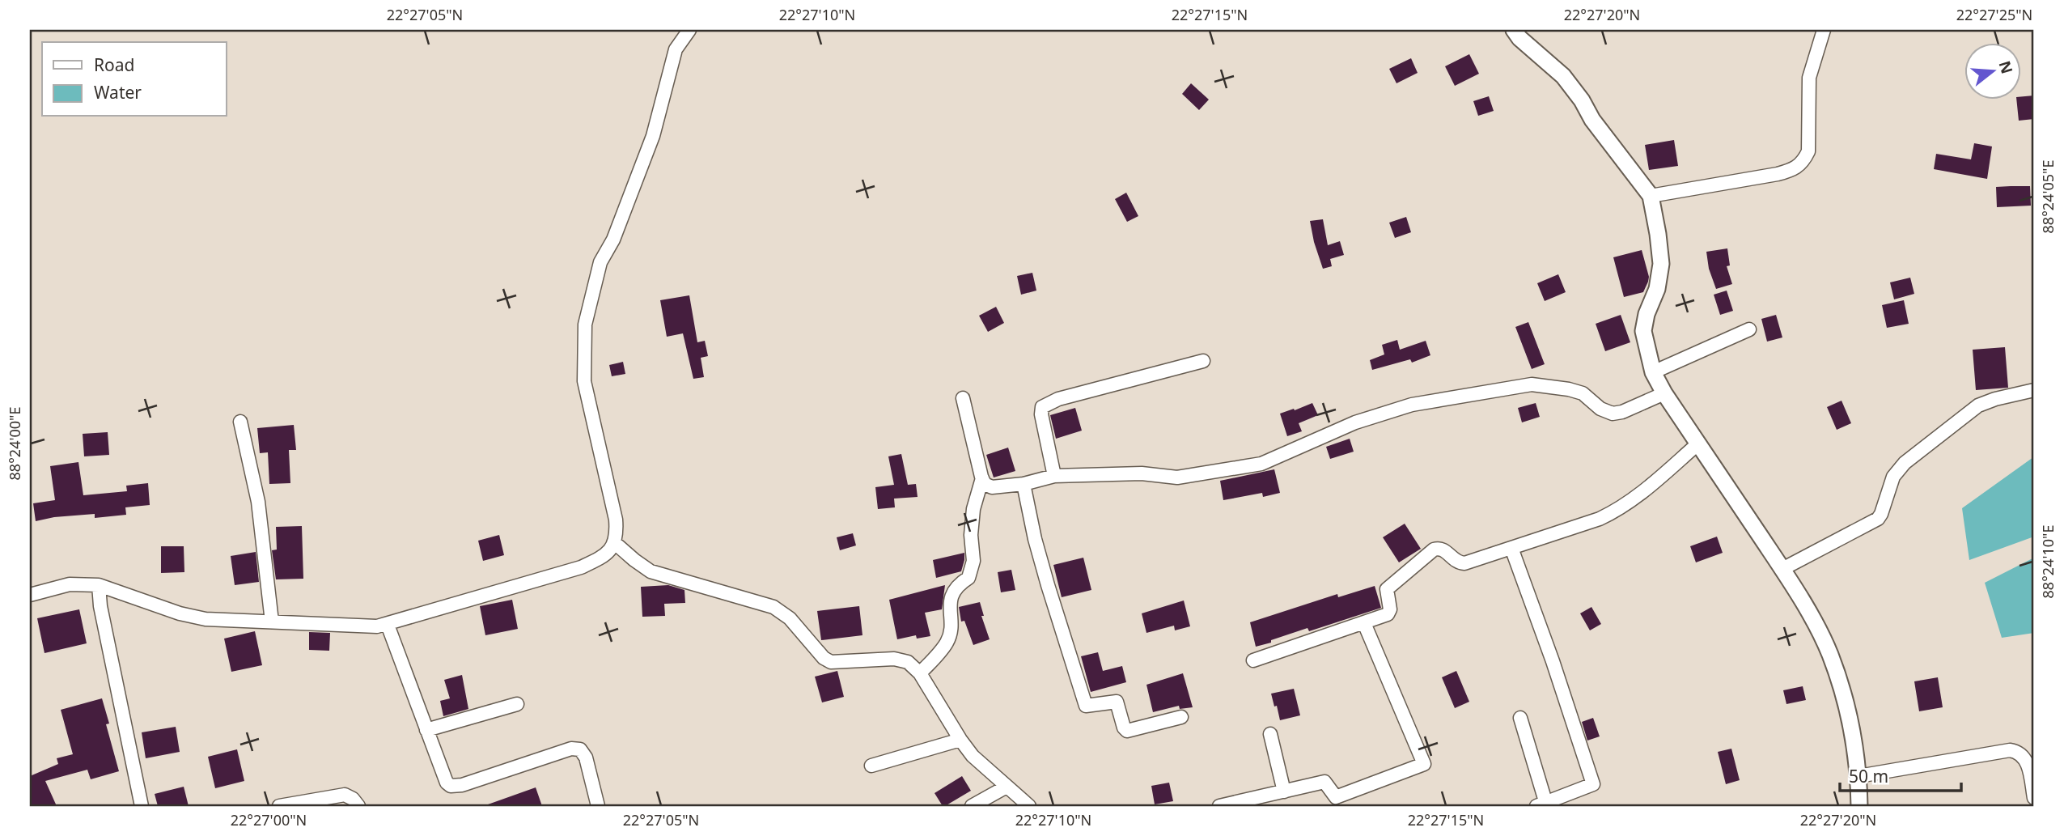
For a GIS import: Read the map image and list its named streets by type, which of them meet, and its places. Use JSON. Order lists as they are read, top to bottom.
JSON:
{
  "legend": ["Road", "Water"],
  "scale_bar": "50 m",
  "north": "right",
  "coordinates": [
    "22°27'05\"N",
    "22°27'10\"N",
    "22°27'15\"N",
    "22°27'20\"N",
    "22°27'25\"N",
    "88°24'05\"E",
    "88°24'00\"E",
    "88°24'10\"E",
    "22°27'00\"N"
  ]
}
